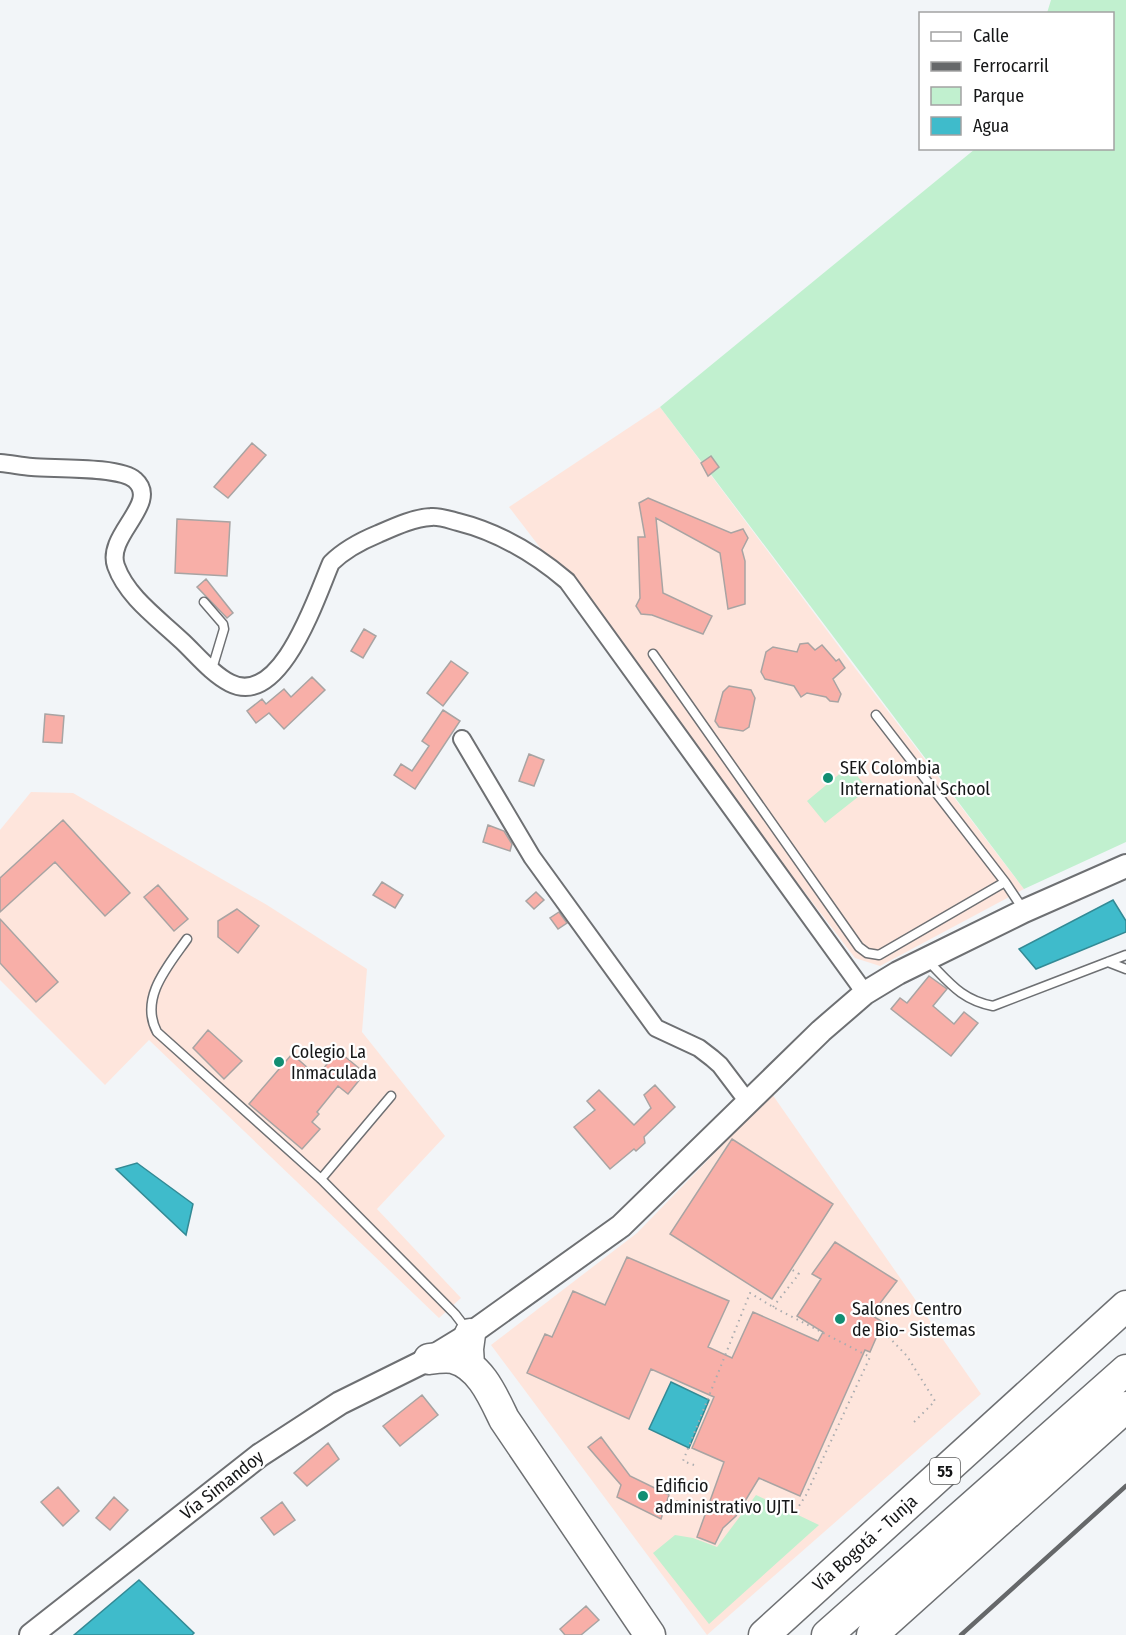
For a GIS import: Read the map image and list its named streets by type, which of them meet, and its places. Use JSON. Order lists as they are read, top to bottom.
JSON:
{
  "streets": {
    "highway": ["55", "Vía Bogotá - Tunja"],
    "street": ["Vía Simandoy"]
  },
  "places": [
    "SEK Colombia International School",
    "Colegio La Inmaculada",
    "Salones Centro de Bio- Sistemas",
    "Edificio administrativo UJTL"
  ],
  "legend": [
    "Calle",
    "Ferrocarril",
    "Parque",
    "Agua"
  ]
}
